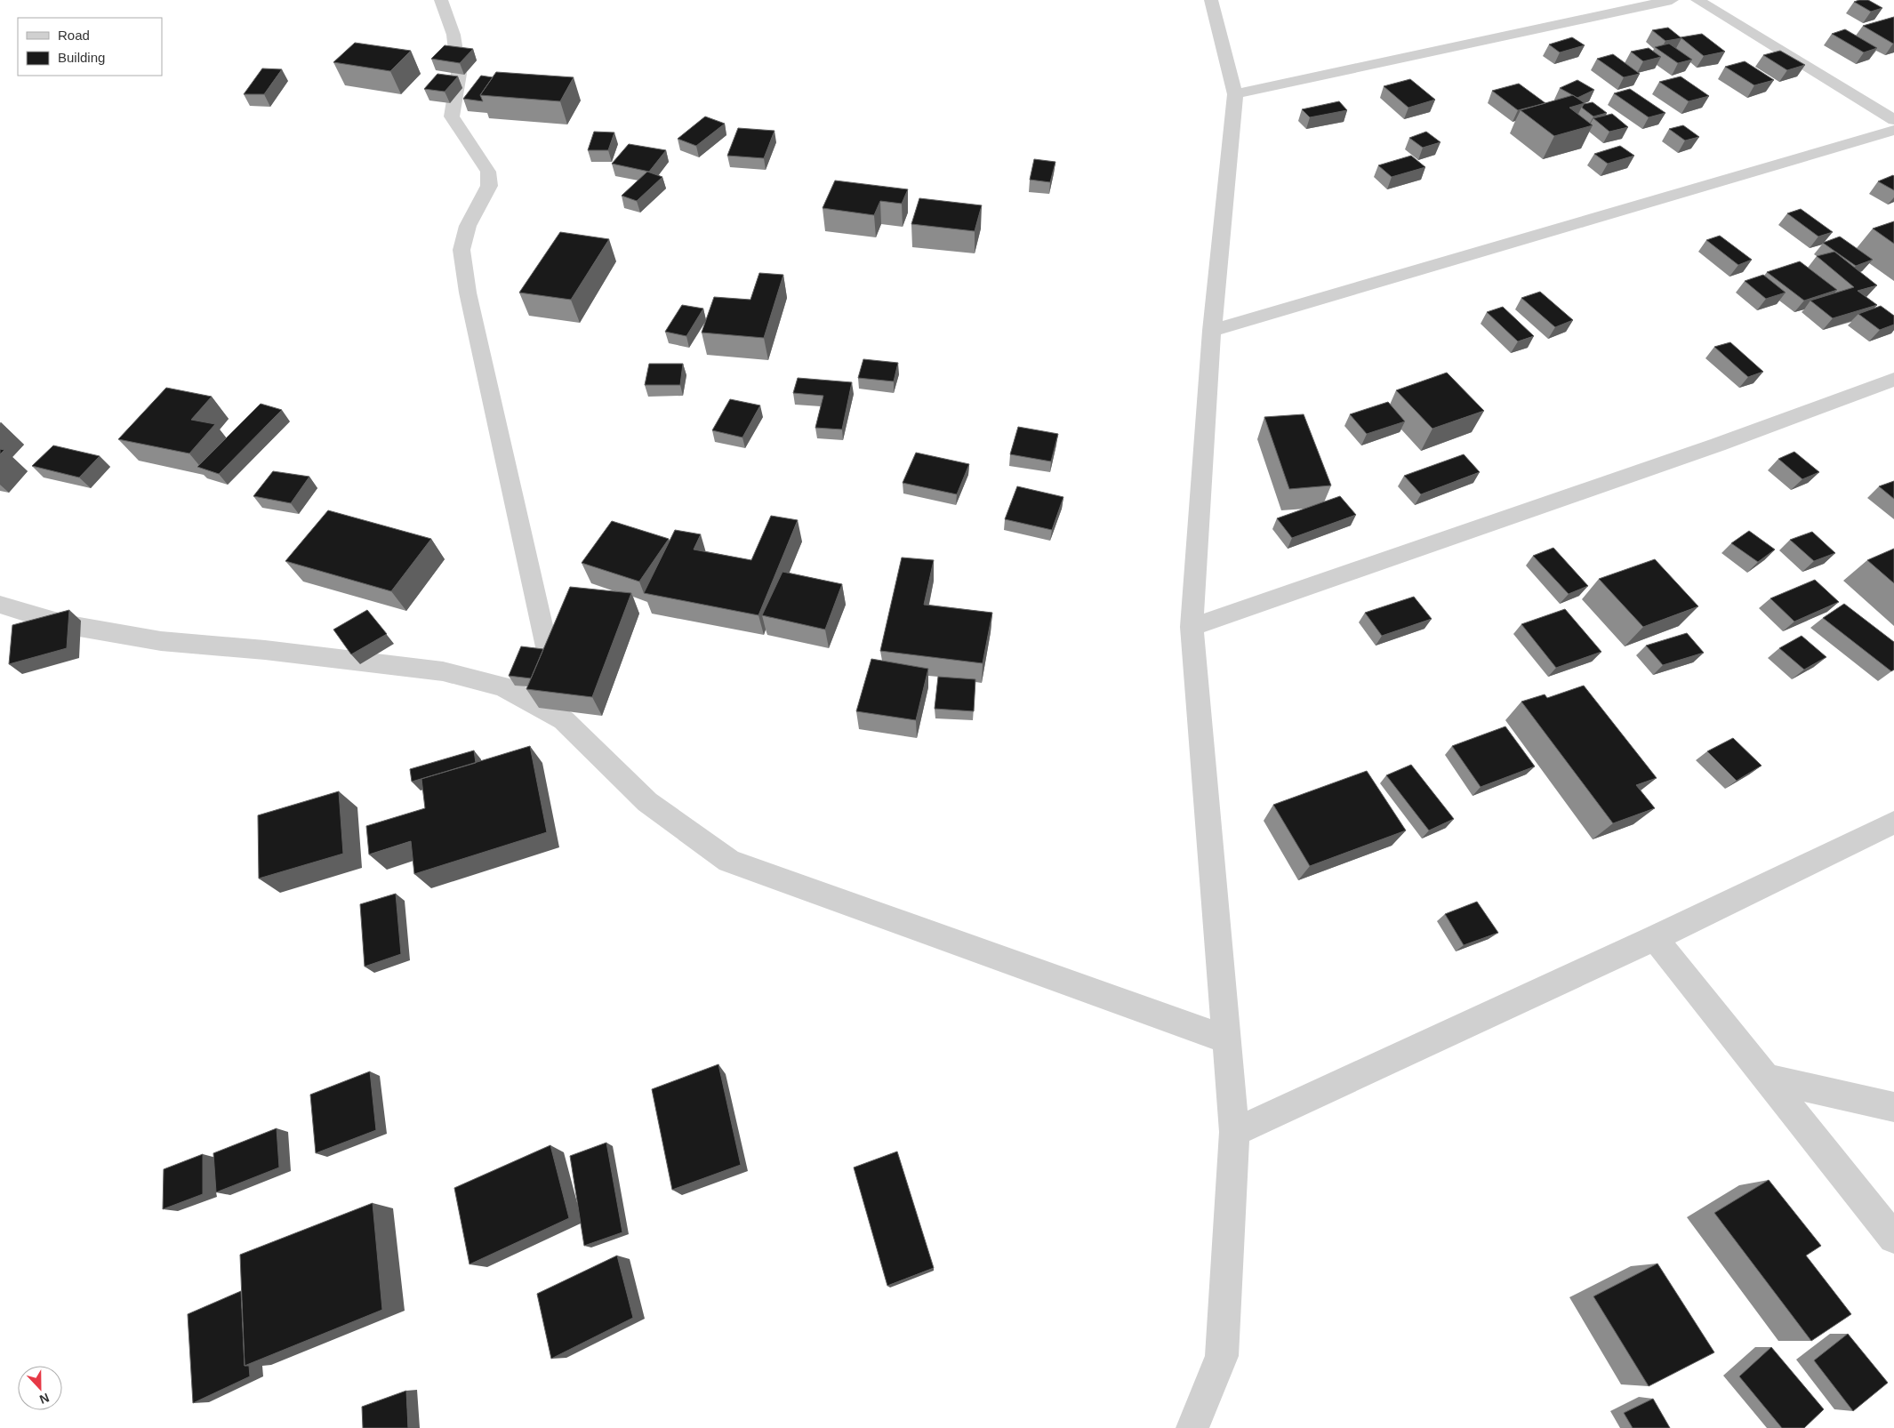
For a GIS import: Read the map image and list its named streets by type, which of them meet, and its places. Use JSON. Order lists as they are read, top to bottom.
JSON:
{
  "legend": ["Road", "Building"],
  "north": "bottom"
}
